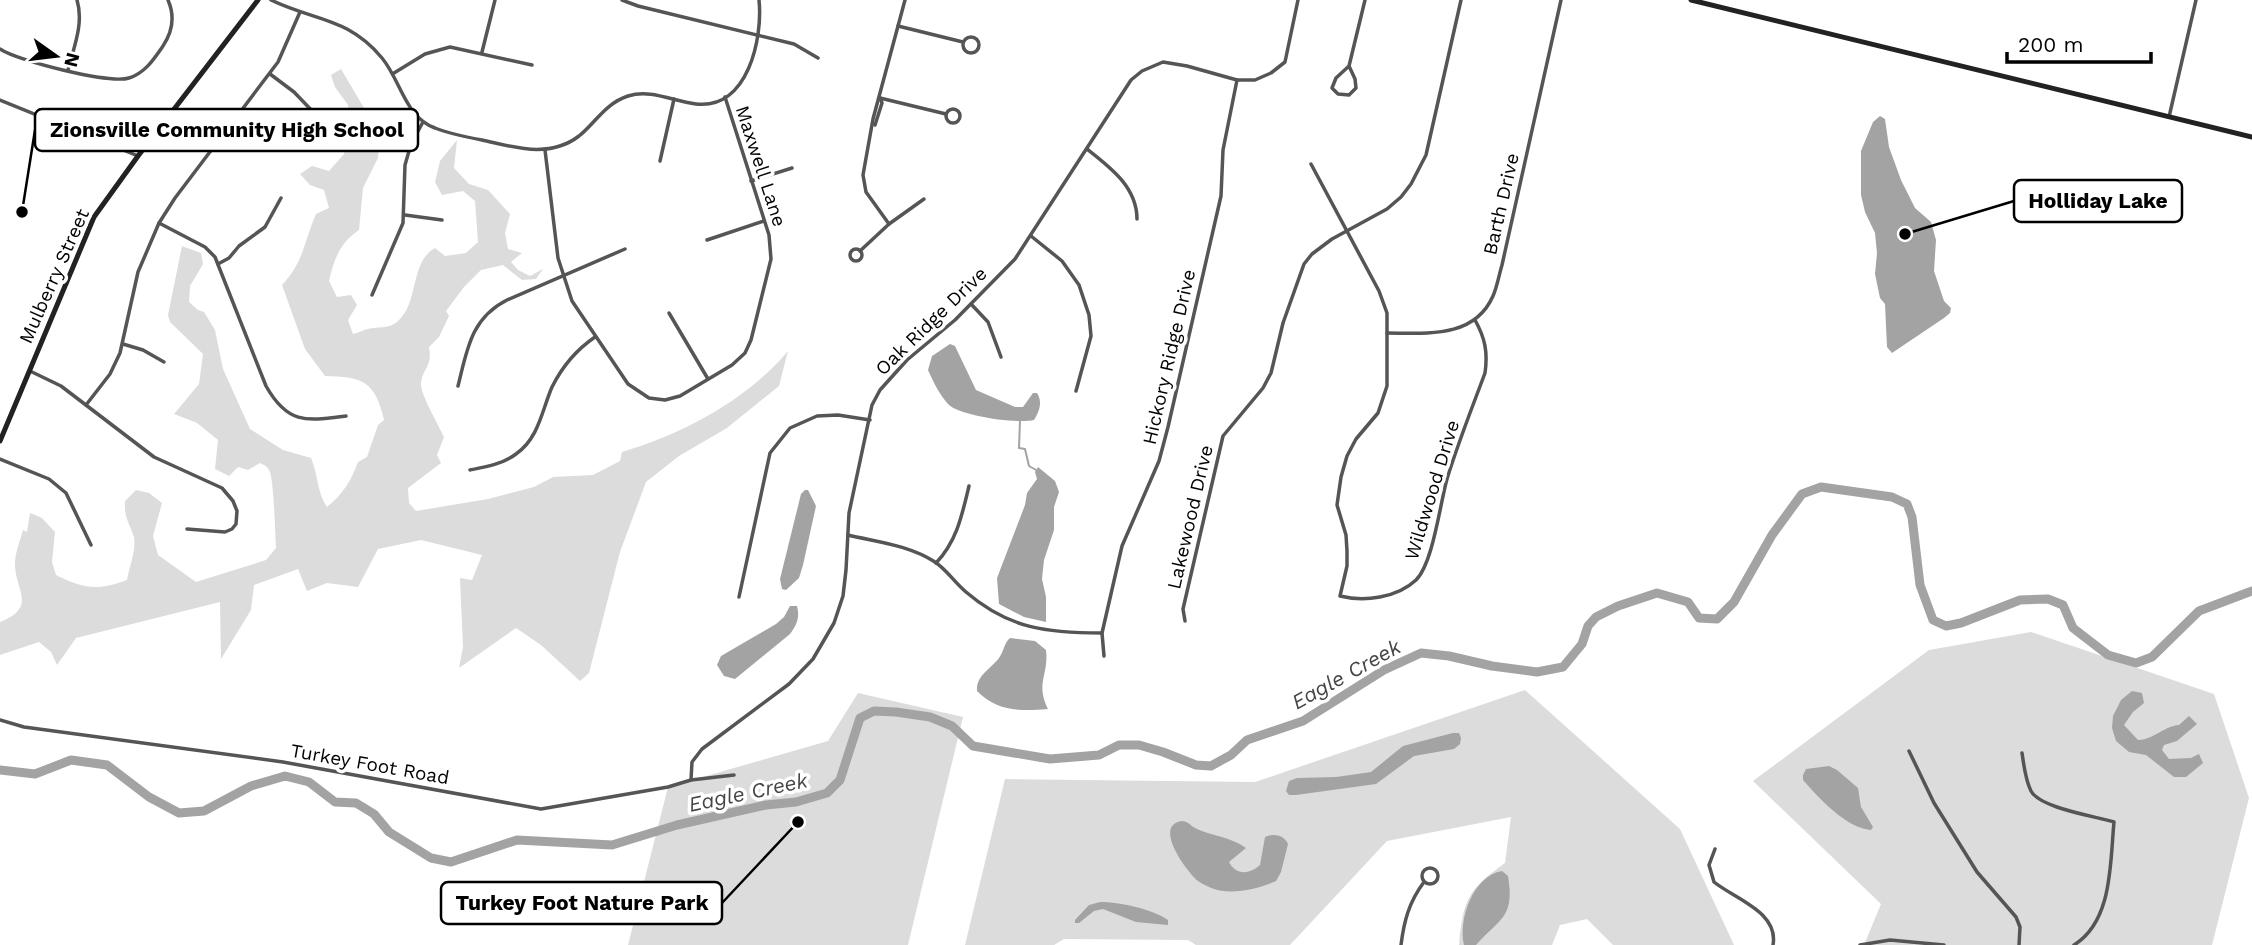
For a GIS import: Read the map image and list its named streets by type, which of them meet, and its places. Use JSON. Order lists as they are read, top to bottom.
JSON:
{
  "streets": {
    "main road": ["Mulberry Street"],
    "street": [
      "Maxwell Lane",
      "Barth Drive",
      "Oak Ridge Drive",
      "Hickory Ridge Drive",
      "Wildwood Drive",
      "Lakewood Drive",
      "Turkey Foot Road"
    ]
  },
  "crossings": [
    ["Barth Drive", "Wildwood Drive"],
    ["Oak Ridge Drive", "Hickory Ridge Drive"],
    ["Oak Ridge Drive", "Turkey Foot Road"],
    ["Wildwood Drive", "Lakewood Drive"]
  ],
  "water": ["Eagle Creek"],
  "places": ["Zionsville Community High School", "Holliday Lake", "Turkey Foot Nature Park"],
  "scale_bar": "200 m",
  "north": "right"
}
